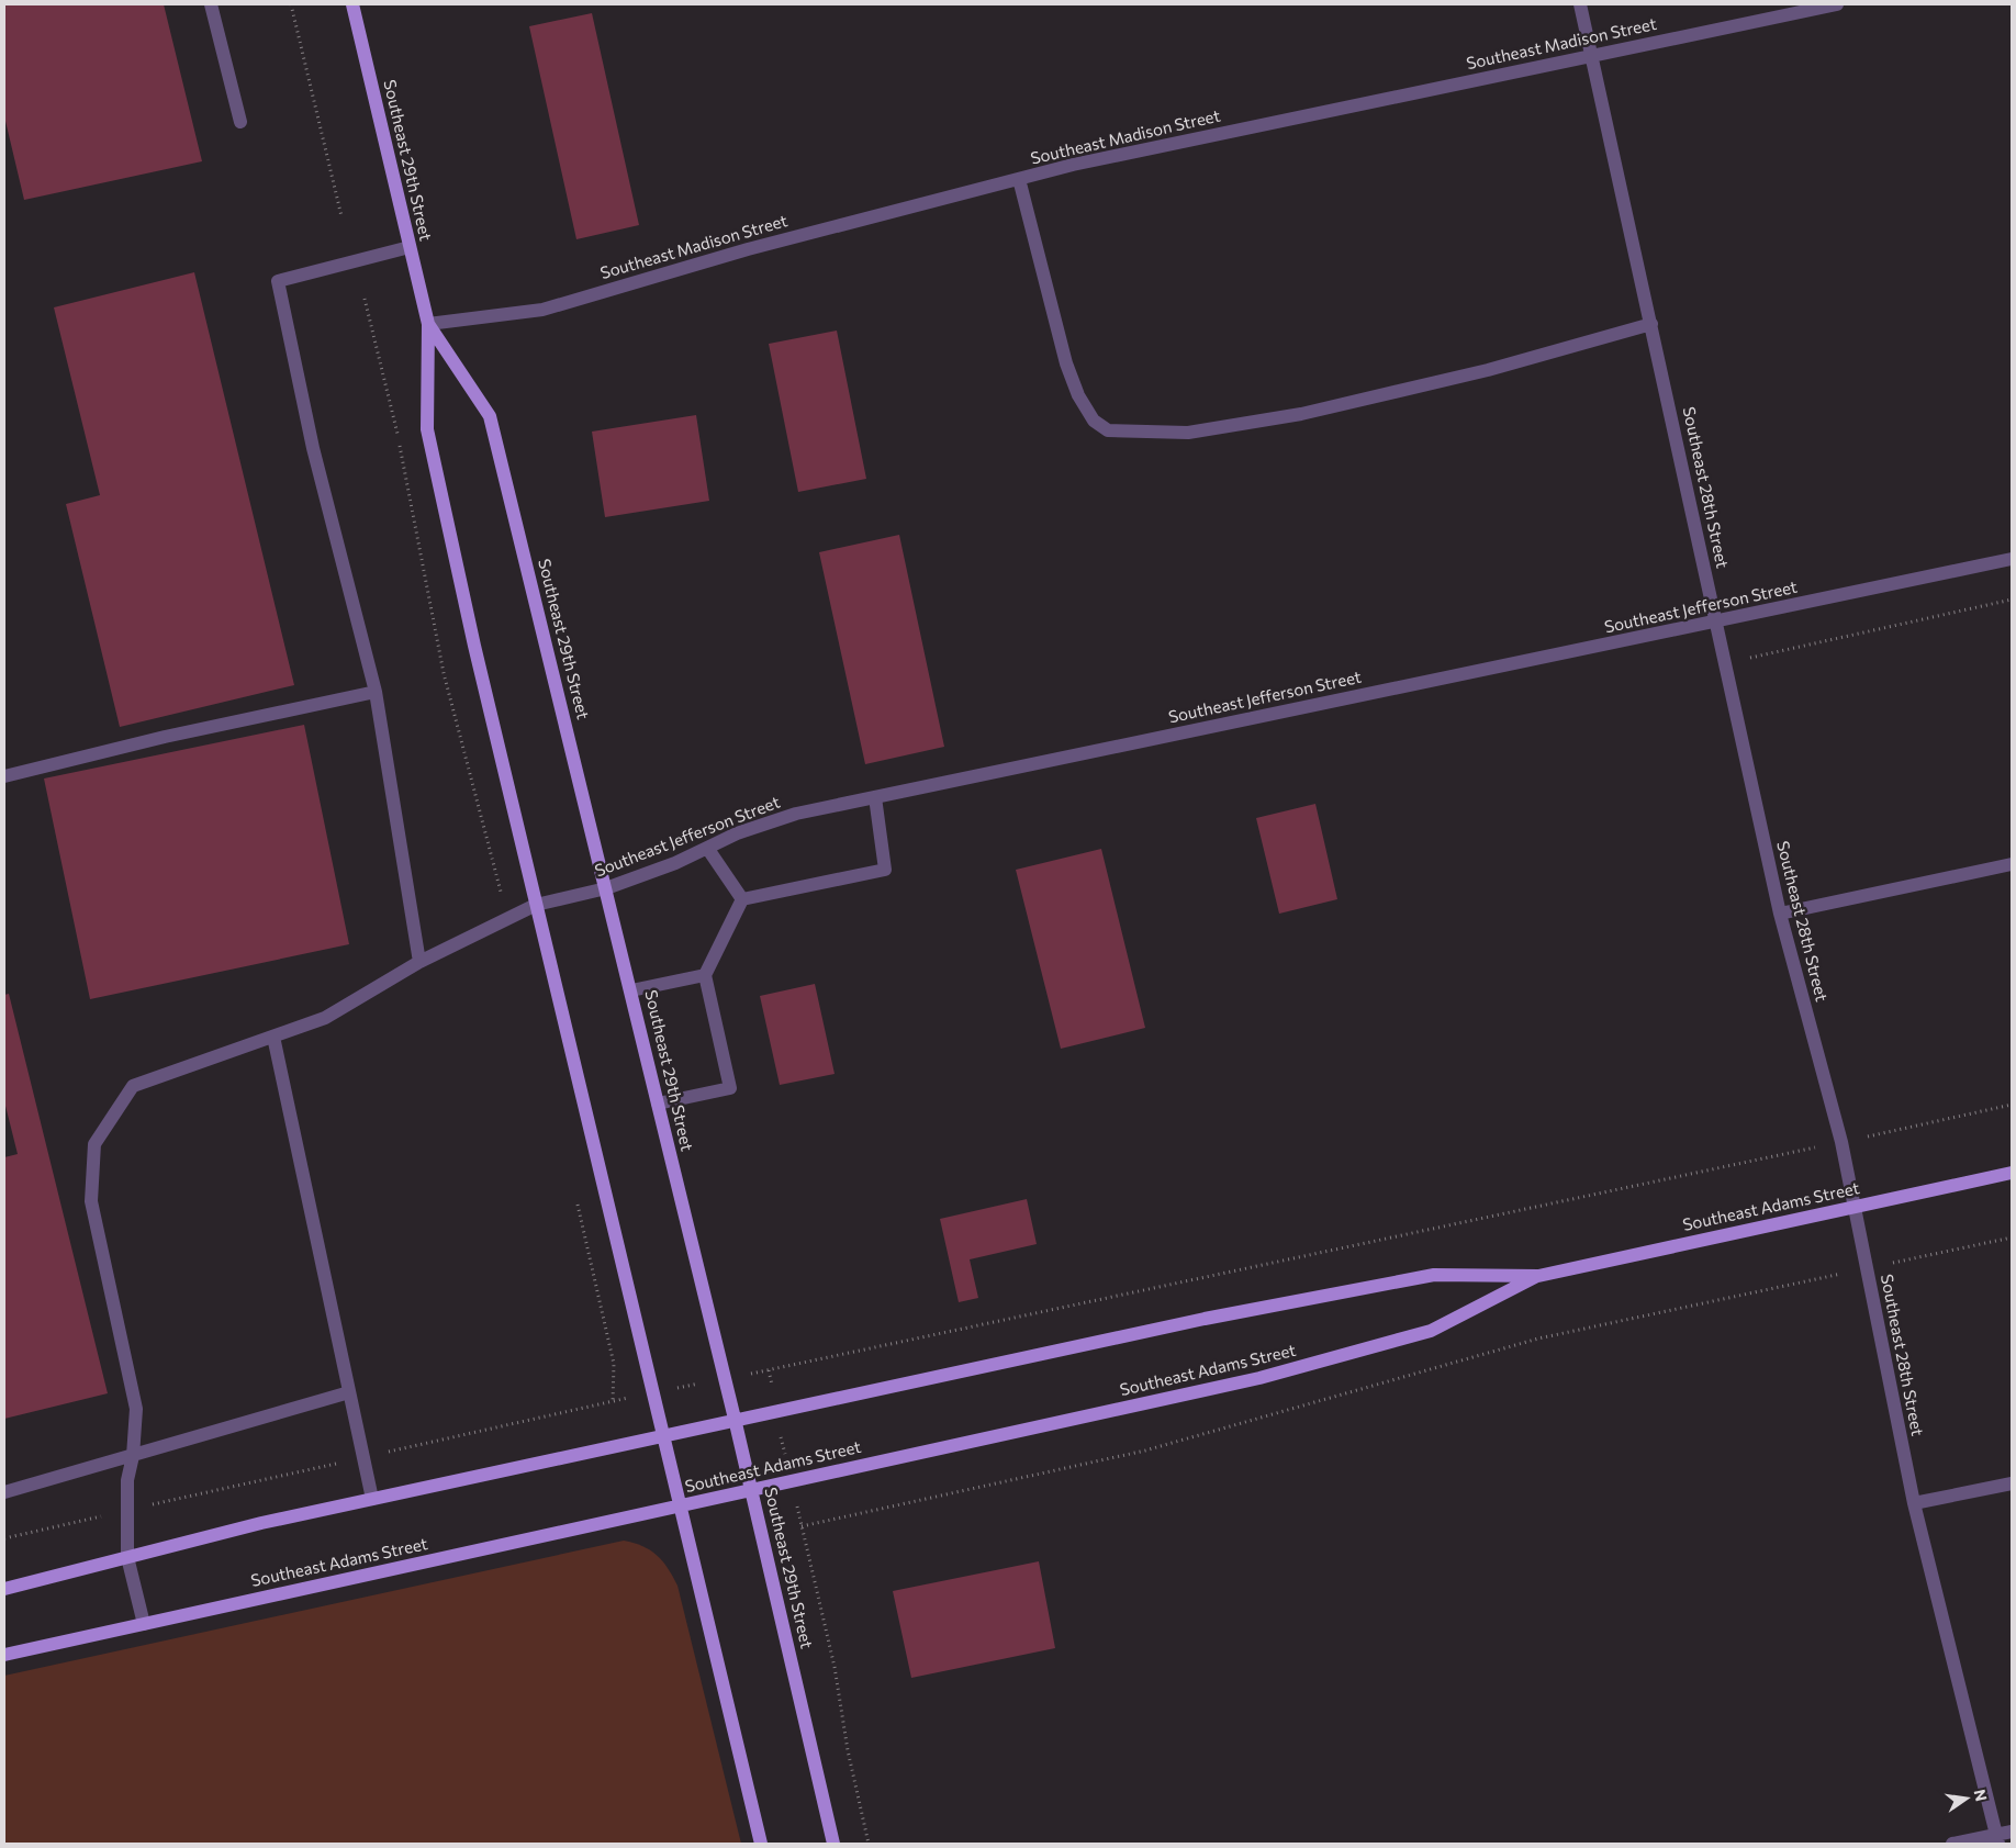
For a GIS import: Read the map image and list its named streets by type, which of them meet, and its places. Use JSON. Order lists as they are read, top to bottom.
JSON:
{
  "streets": {
    "main road": ["Southeast 29th Street", "Southeast Adams Street"],
    "street": ["Southeast Madison Street", "Southeast 28th Street", "Southeast Jefferson Street"]
  },
  "crossings": [
    ["Southeast Madison Street", "Southeast 29th Street"],
    ["Southeast Madison Street", "Southeast 28th Street"],
    ["Southeast 29th Street", "Southeast Jefferson Street"],
    ["Southeast 29th Street", "Southeast Adams Street"],
    ["Southeast 28th Street", "Southeast Jefferson Street"],
    ["Southeast 28th Street", "Southeast Adams Street"],
    ["Southeast Jefferson Street", "Southeast Adams Street"]
  ],
  "north": "right"
}
